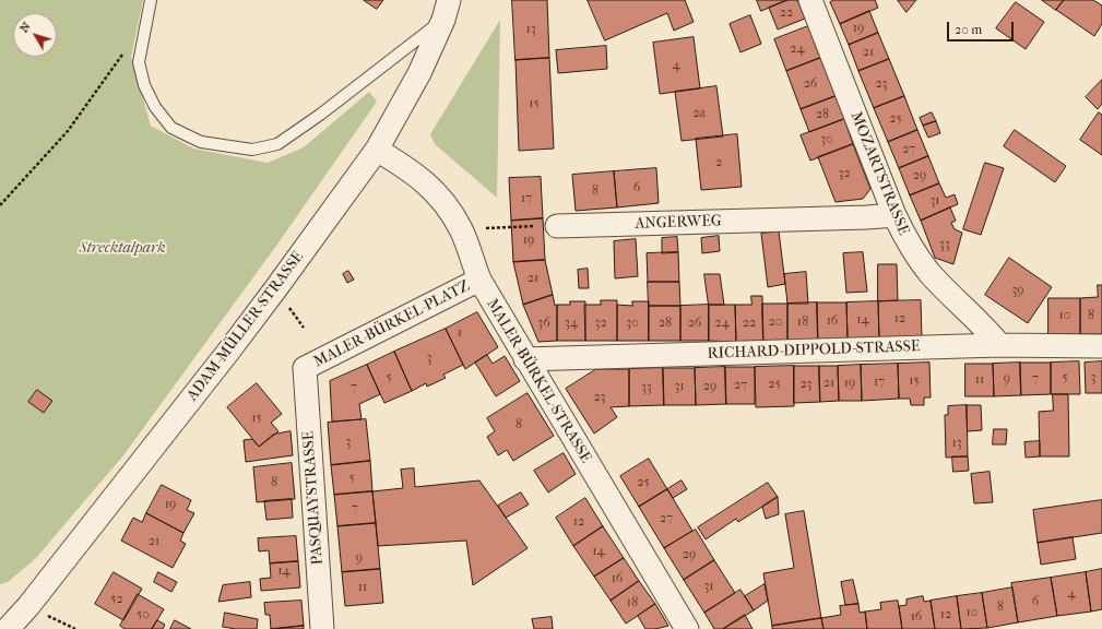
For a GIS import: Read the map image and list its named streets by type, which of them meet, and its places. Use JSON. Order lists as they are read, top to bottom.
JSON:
{
  "streets": {
    "street": [
      "MOZARTSTRASSE",
      "ANGERWEG",
      "MALER-BÜRKEL-PLATZ",
      "ADAM-MÜLLER-STRASSE",
      "RICHARD-DIPPOLD-STRASSE",
      "MALER-BÜRKEL-STRASSE",
      "PASQUAYSTRASSE"
    ]
  },
  "crossings": [
    ["MOZARTSTRASSE", "ANGERWEG"],
    ["MOZARTSTRASSE", "RICHARD-DIPPOLD-STRASSE"],
    ["MALER-BÜRKEL-PLATZ", "MALER-BÜRKEL-STRASSE"],
    ["MALER-BÜRKEL-PLATZ", "PASQUAYSTRASSE"],
    ["ADAM-MÜLLER-STRASSE", "MALER-BÜRKEL-STRASSE"],
    ["RICHARD-DIPPOLD-STRASSE", "MALER-BÜRKEL-STRASSE"]
  ],
  "parks": ["Strecktalpark"],
  "house_numbers": [
    "22",
    "19",
    "13",
    "24",
    "21",
    "4",
    "26",
    "23",
    "15",
    "2a",
    "28",
    "25",
    "30",
    "27",
    "2",
    "32",
    "29",
    "6",
    "8",
    "17",
    "31",
    "19",
    "33",
    "21",
    "39",
    "10",
    "8",
    "12",
    "14",
    "16",
    "20",
    "18",
    "36",
    "34",
    "32",
    "30",
    "28",
    "26",
    "24",
    "22",
    "1",
    "3",
    "5",
    "5",
    "3",
    "9",
    "7",
    "11",
    "15",
    "17",
    "21",
    "19",
    "25",
    "23",
    "27",
    "31",
    "29",
    "7",
    "33",
    "23",
    "15",
    "8",
    "3",
    "13",
    "5",
    "8",
    "25",
    "19",
    "7",
    "27",
    "12",
    "21",
    "14",
    "29",
    "9",
    "14",
    "16",
    "31",
    "11",
    "4",
    "52",
    "6",
    "18",
    "8",
    "10",
    "50",
    "12",
    "16"
  ],
  "scale_bar": "20 m",
  "north": "top left"
}
